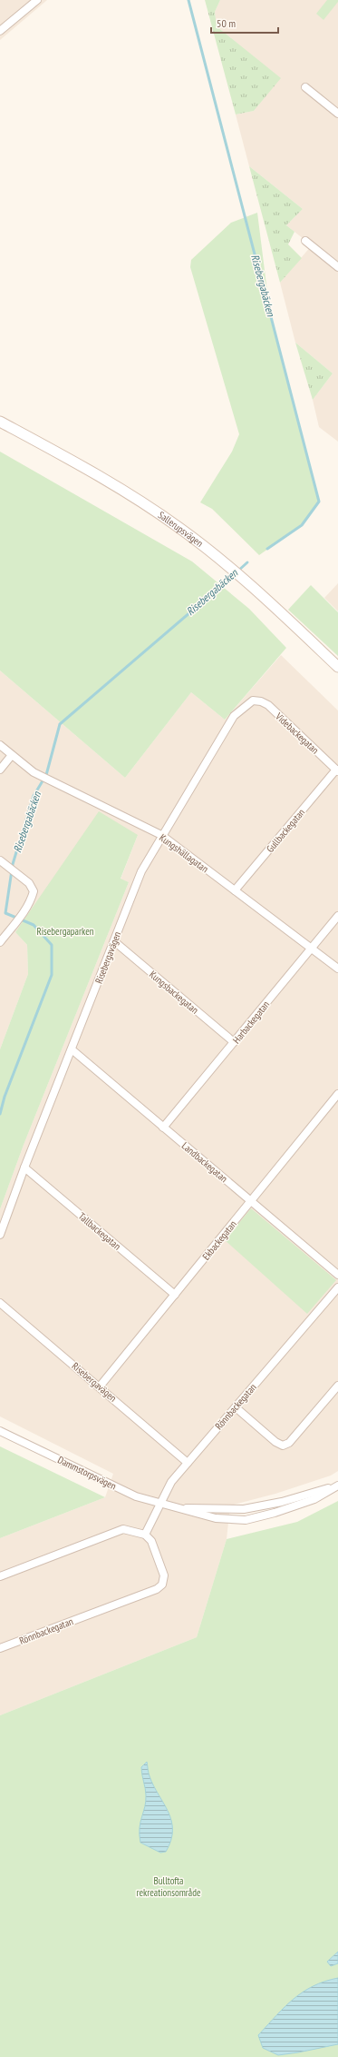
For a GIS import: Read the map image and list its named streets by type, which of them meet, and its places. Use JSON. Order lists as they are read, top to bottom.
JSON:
{
  "streets": {
    "main road": ["Sallerupsvägen"],
    "street": [
      "Videbackegatan",
      "Gullbackegatan",
      "Kungshällagatan",
      "Risebergavägen",
      "Kungsbackegatan",
      "Harbackegatan",
      "Landbackegatan",
      "Tallbackegatan",
      "Ekbackegatan",
      "Rönnbackegatan",
      "Dammstorpsvägen"
    ]
  },
  "crossings": [
    ["Videbackegatan", "Gullbackegatan"],
    ["Videbackegatan", "Risebergavägen"],
    ["Gullbackegatan", "Kungshällagatan"],
    ["Kungshällagatan", "Risebergavägen"],
    ["Kungshällagatan", "Harbackegatan"],
    ["Risebergavägen", "Kungsbackegatan"],
    ["Risebergavägen", "Landbackegatan"],
    ["Risebergavägen", "Tallbackegatan"],
    ["Risebergavägen", "Ekbackegatan"],
    ["Risebergavägen", "Rönnbackegatan"],
    ["Kungsbackegatan", "Harbackegatan"],
    ["Harbackegatan", "Landbackegatan"],
    ["Landbackegatan", "Ekbackegatan"],
    ["Tallbackegatan", "Ekbackegatan"],
    ["Rönnbackegatan", "Dammstorpsvägen"]
  ],
  "water": ["Risebergabäcken"],
  "parks": ["Risebergaparken", "Bulltofta rekreationsområde"],
  "scale_bar": "50 m"
}
